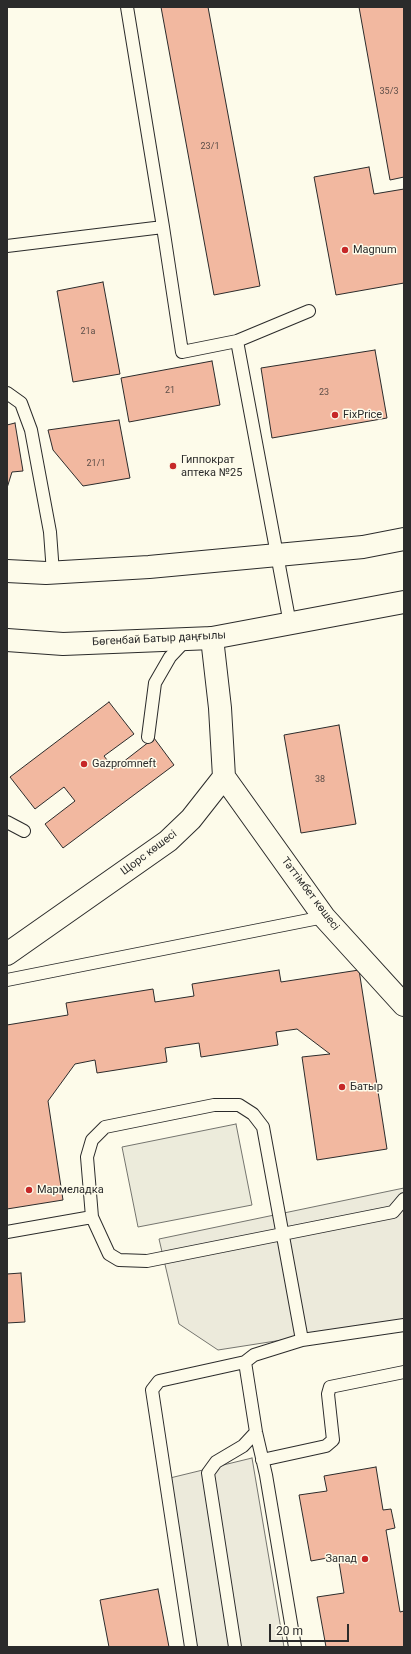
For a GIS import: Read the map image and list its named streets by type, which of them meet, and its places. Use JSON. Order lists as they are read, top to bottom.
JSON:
{
  "streets": {
    "main road": ["Бөгенбай Батыр даңғылы", "Щорс көшесі", "Тәттімбет көшесі"]
  },
  "crossings": [
    ["Щорс көшесі", "Тәттімбет көшесі"]
  ],
  "places": [
    "Magnum",
    "FixPrice",
    "Гиппократ аптека №25",
    "Gazpromneft",
    "Батыр",
    "Мармеладка",
    "Запад"
  ],
  "house_numbers": [
    "35/3",
    "23/1",
    "21а",
    "21",
    "23",
    "21/1",
    "38"
  ],
  "scale_bar": "20 m"
}
